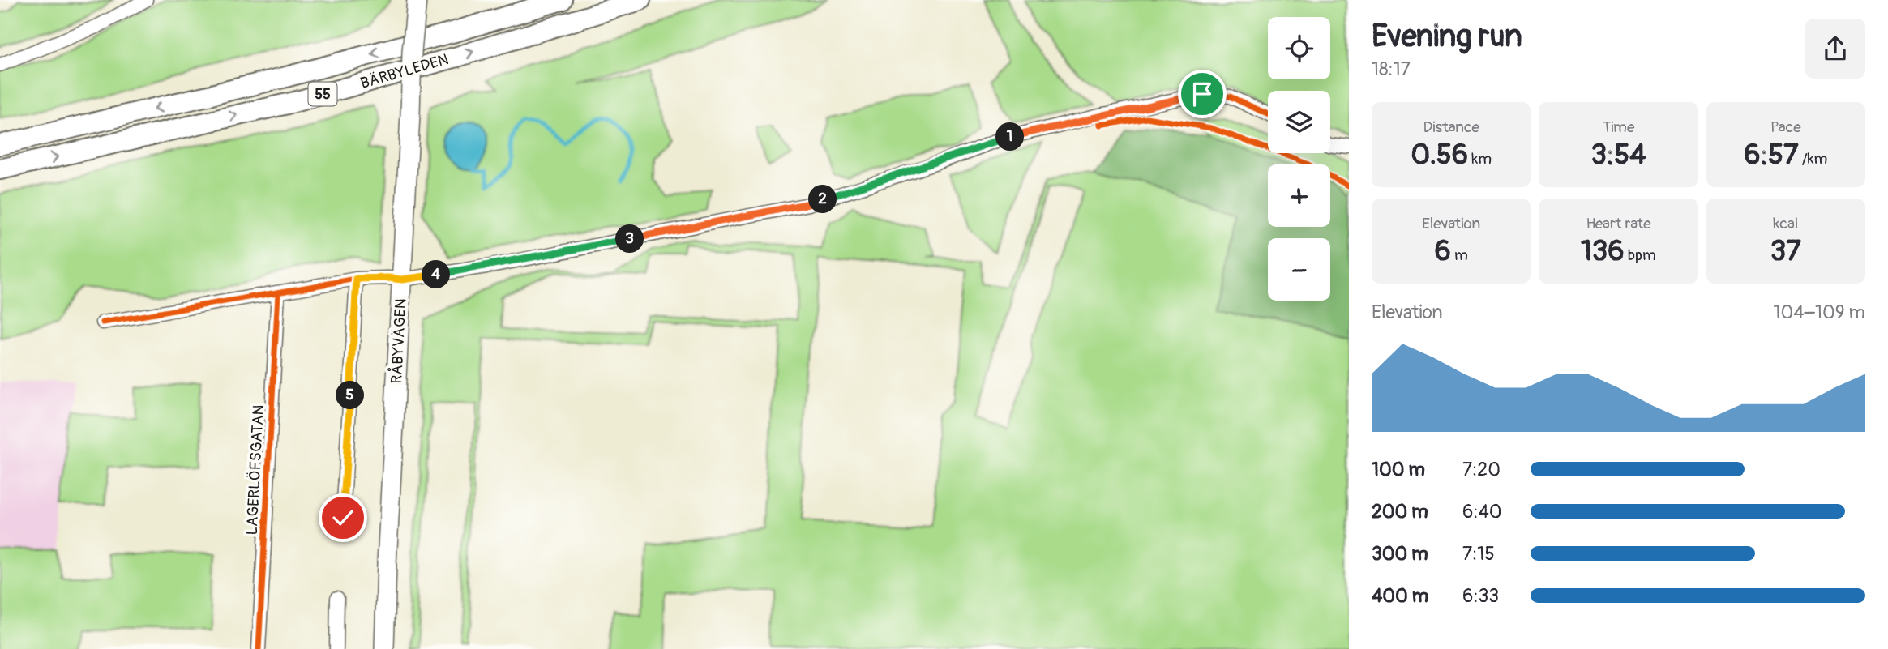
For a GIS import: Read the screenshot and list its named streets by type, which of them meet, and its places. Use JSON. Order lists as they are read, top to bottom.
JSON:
{
  "streets": {
    "main road": ["BÄRBYLEDEN", "55", "RÅBYVÄGEN"],
    "street": ["LAGERLÖFSGATAN"]
  },
  "page": {
    "heading": ["Evening run", "18:17"],
    "map_buttons": ["+", "−"],
    "stats": [
      ["Distance", "0.56 km"],
      ["Time", "3:54"],
      ["Pace", "6:57 /km"],
      ["Elevation", "6 m"],
      ["Heart rate", "136 bpm"],
      ["kcal", "37"]
    ],
    "pins": [
      "1",
      "2",
      "3",
      "4",
      "5"
    ],
    "chart": ["Elevation", "104–109 m"],
    "list": [
      {
        "name": "100 m",
        "note": "7:20"
      },
      {
        "name": "200 m",
        "note": "6:40"
      },
      {
        "name": "300 m",
        "note": "7:15"
      },
      {
        "name": "400 m",
        "note": "6:33"
      }
    ]
  }
}
